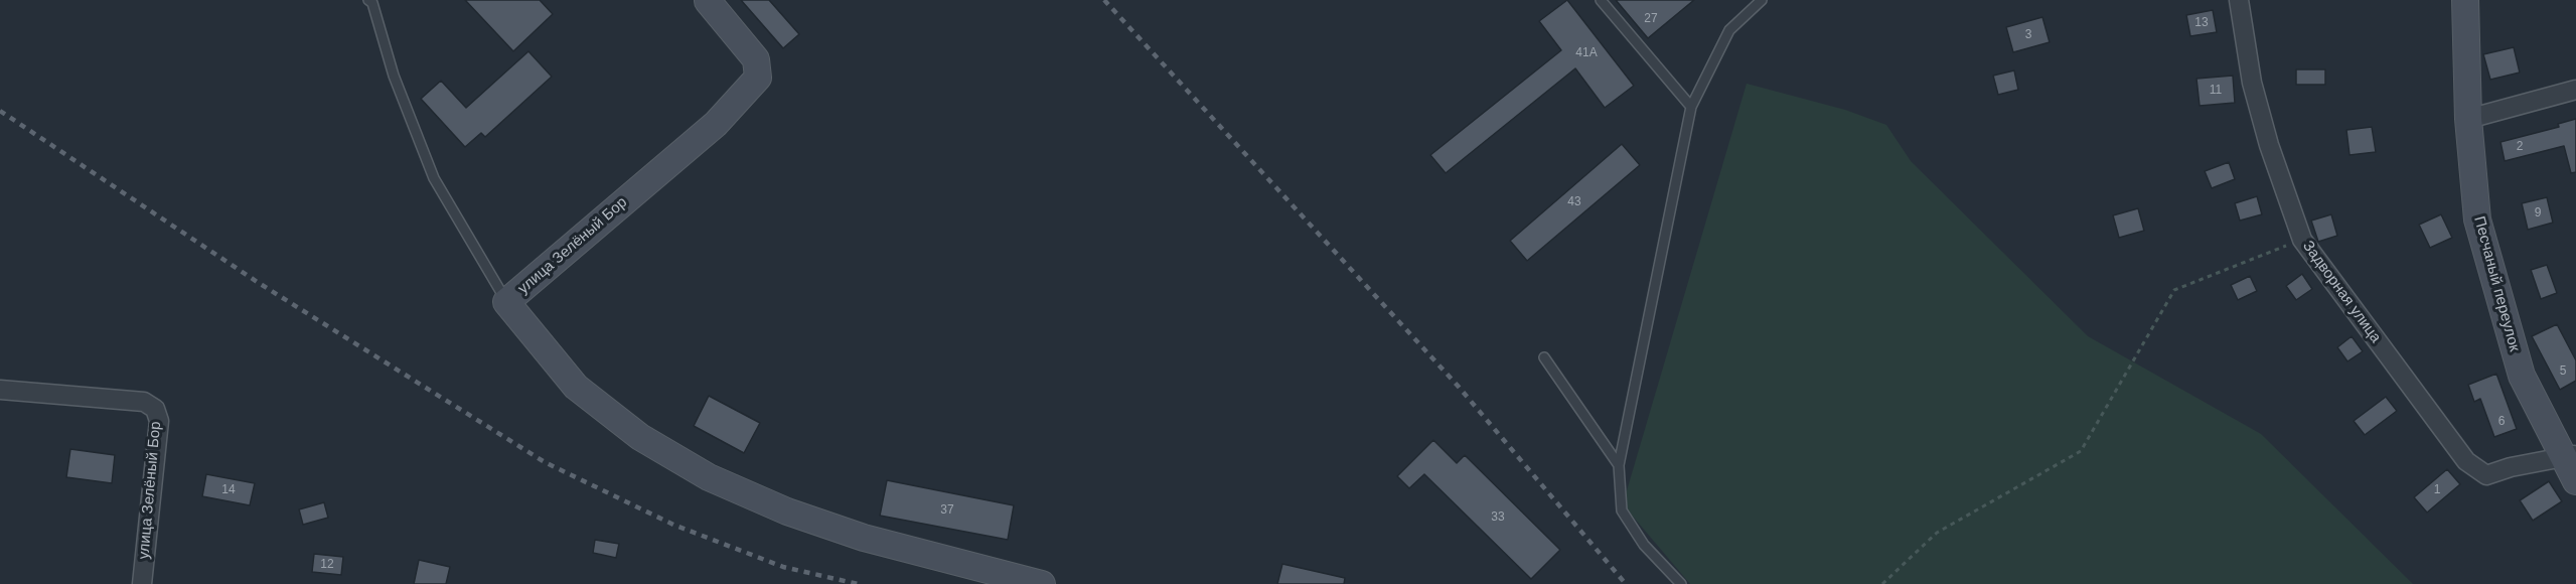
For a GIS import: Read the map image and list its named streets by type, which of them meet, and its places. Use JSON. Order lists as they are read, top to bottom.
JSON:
{
  "streets": {
    "street": ["улица Зелёный Бор", "Песчаный переулок", "Задворная улица"]
  },
  "crossings": [
    ["Песчаный переулок", "Задворная улица"]
  ],
  "house_numbers": [
    "27",
    "13",
    "3",
    "41А",
    "11",
    "2",
    "43",
    "9",
    "5",
    "6",
    "14",
    "1",
    "37",
    "33",
    "12"
  ]
}
